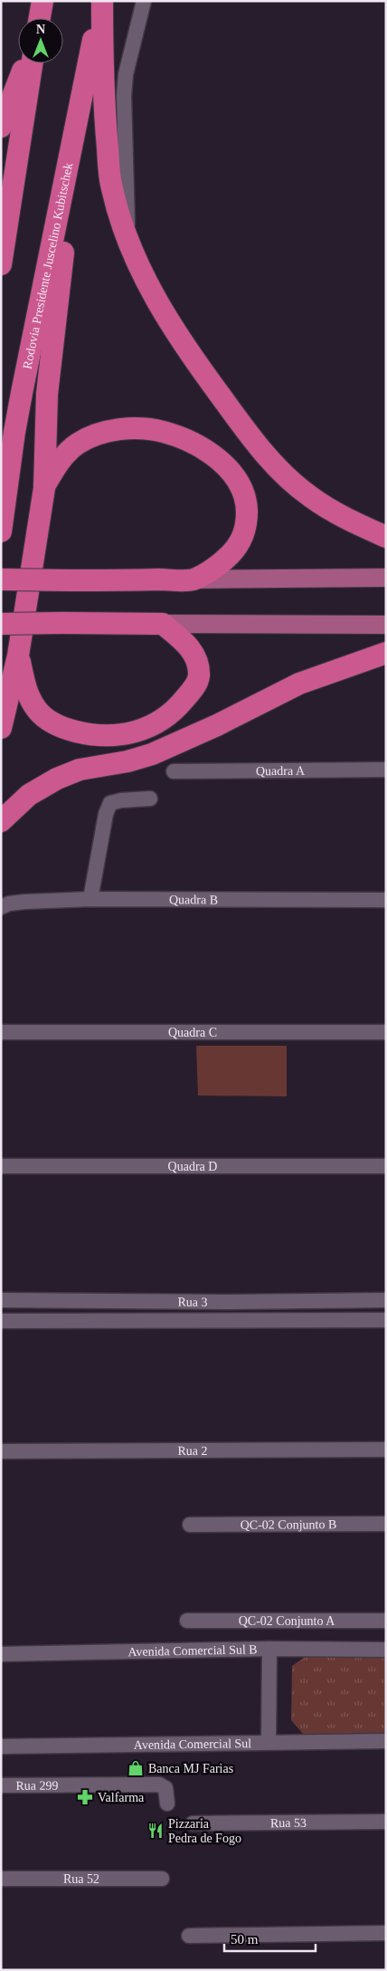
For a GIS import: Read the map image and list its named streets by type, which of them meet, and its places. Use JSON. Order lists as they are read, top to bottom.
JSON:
{
  "streets": {
    "highway": ["Rodovia Presidente Juscelino Kubitschek"],
    "street": [
      "Quadra A",
      "Quadra B",
      "Quadra C",
      "Quadra D",
      "Rua 3",
      "Rua 2",
      "QC-02 Conjunto B",
      "QC-02 Conjunto A",
      "Avenida Comercial Sul B",
      "Avenida Comercial Sul",
      "Rua 299",
      "Rua 53",
      "Rua 52"
    ]
  },
  "places": {
    "shop": ["Banca MJ Farias"],
    "pharmacy": ["Valfarma"],
    "restaurant": ["Pizzaria Pedra de Fogo"]
  },
  "scale_bar": "50 m",
  "north": "top"
}
